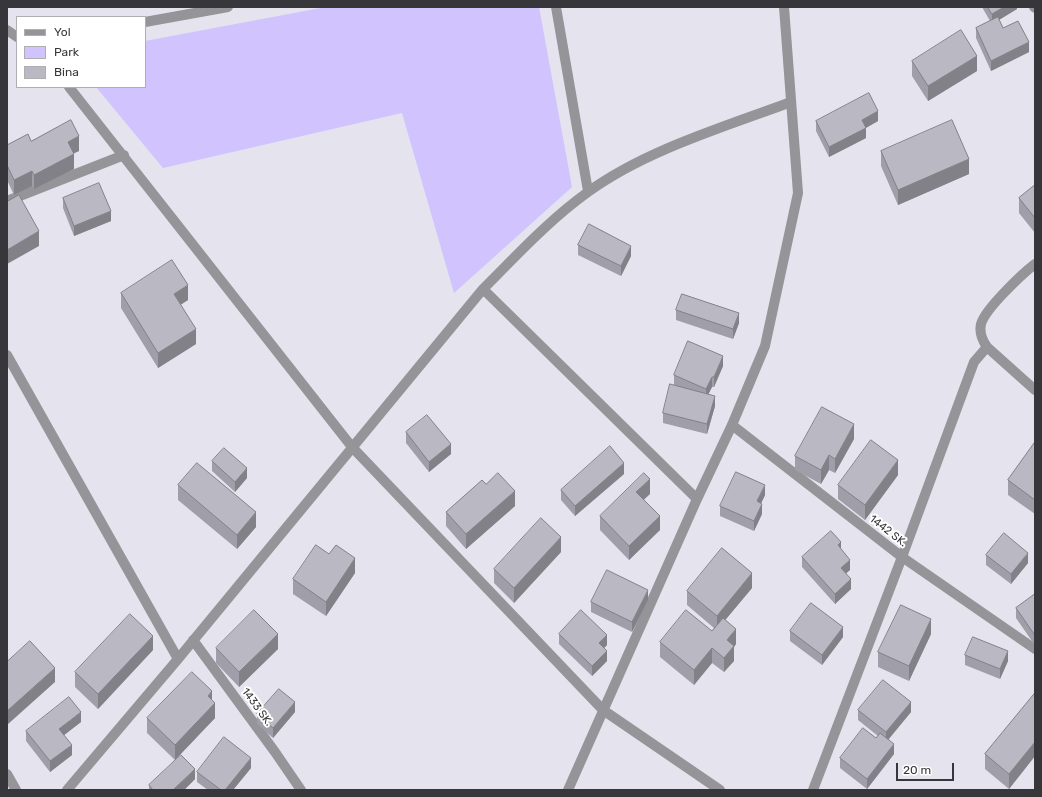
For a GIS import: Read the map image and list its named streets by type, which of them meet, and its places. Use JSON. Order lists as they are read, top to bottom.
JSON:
{
  "streets": {
    "street": ["1442 SK.", "1433 SK."]
  },
  "legend": ["Yol", "Park", "Bina"],
  "scale_bar": "20 m"
}
